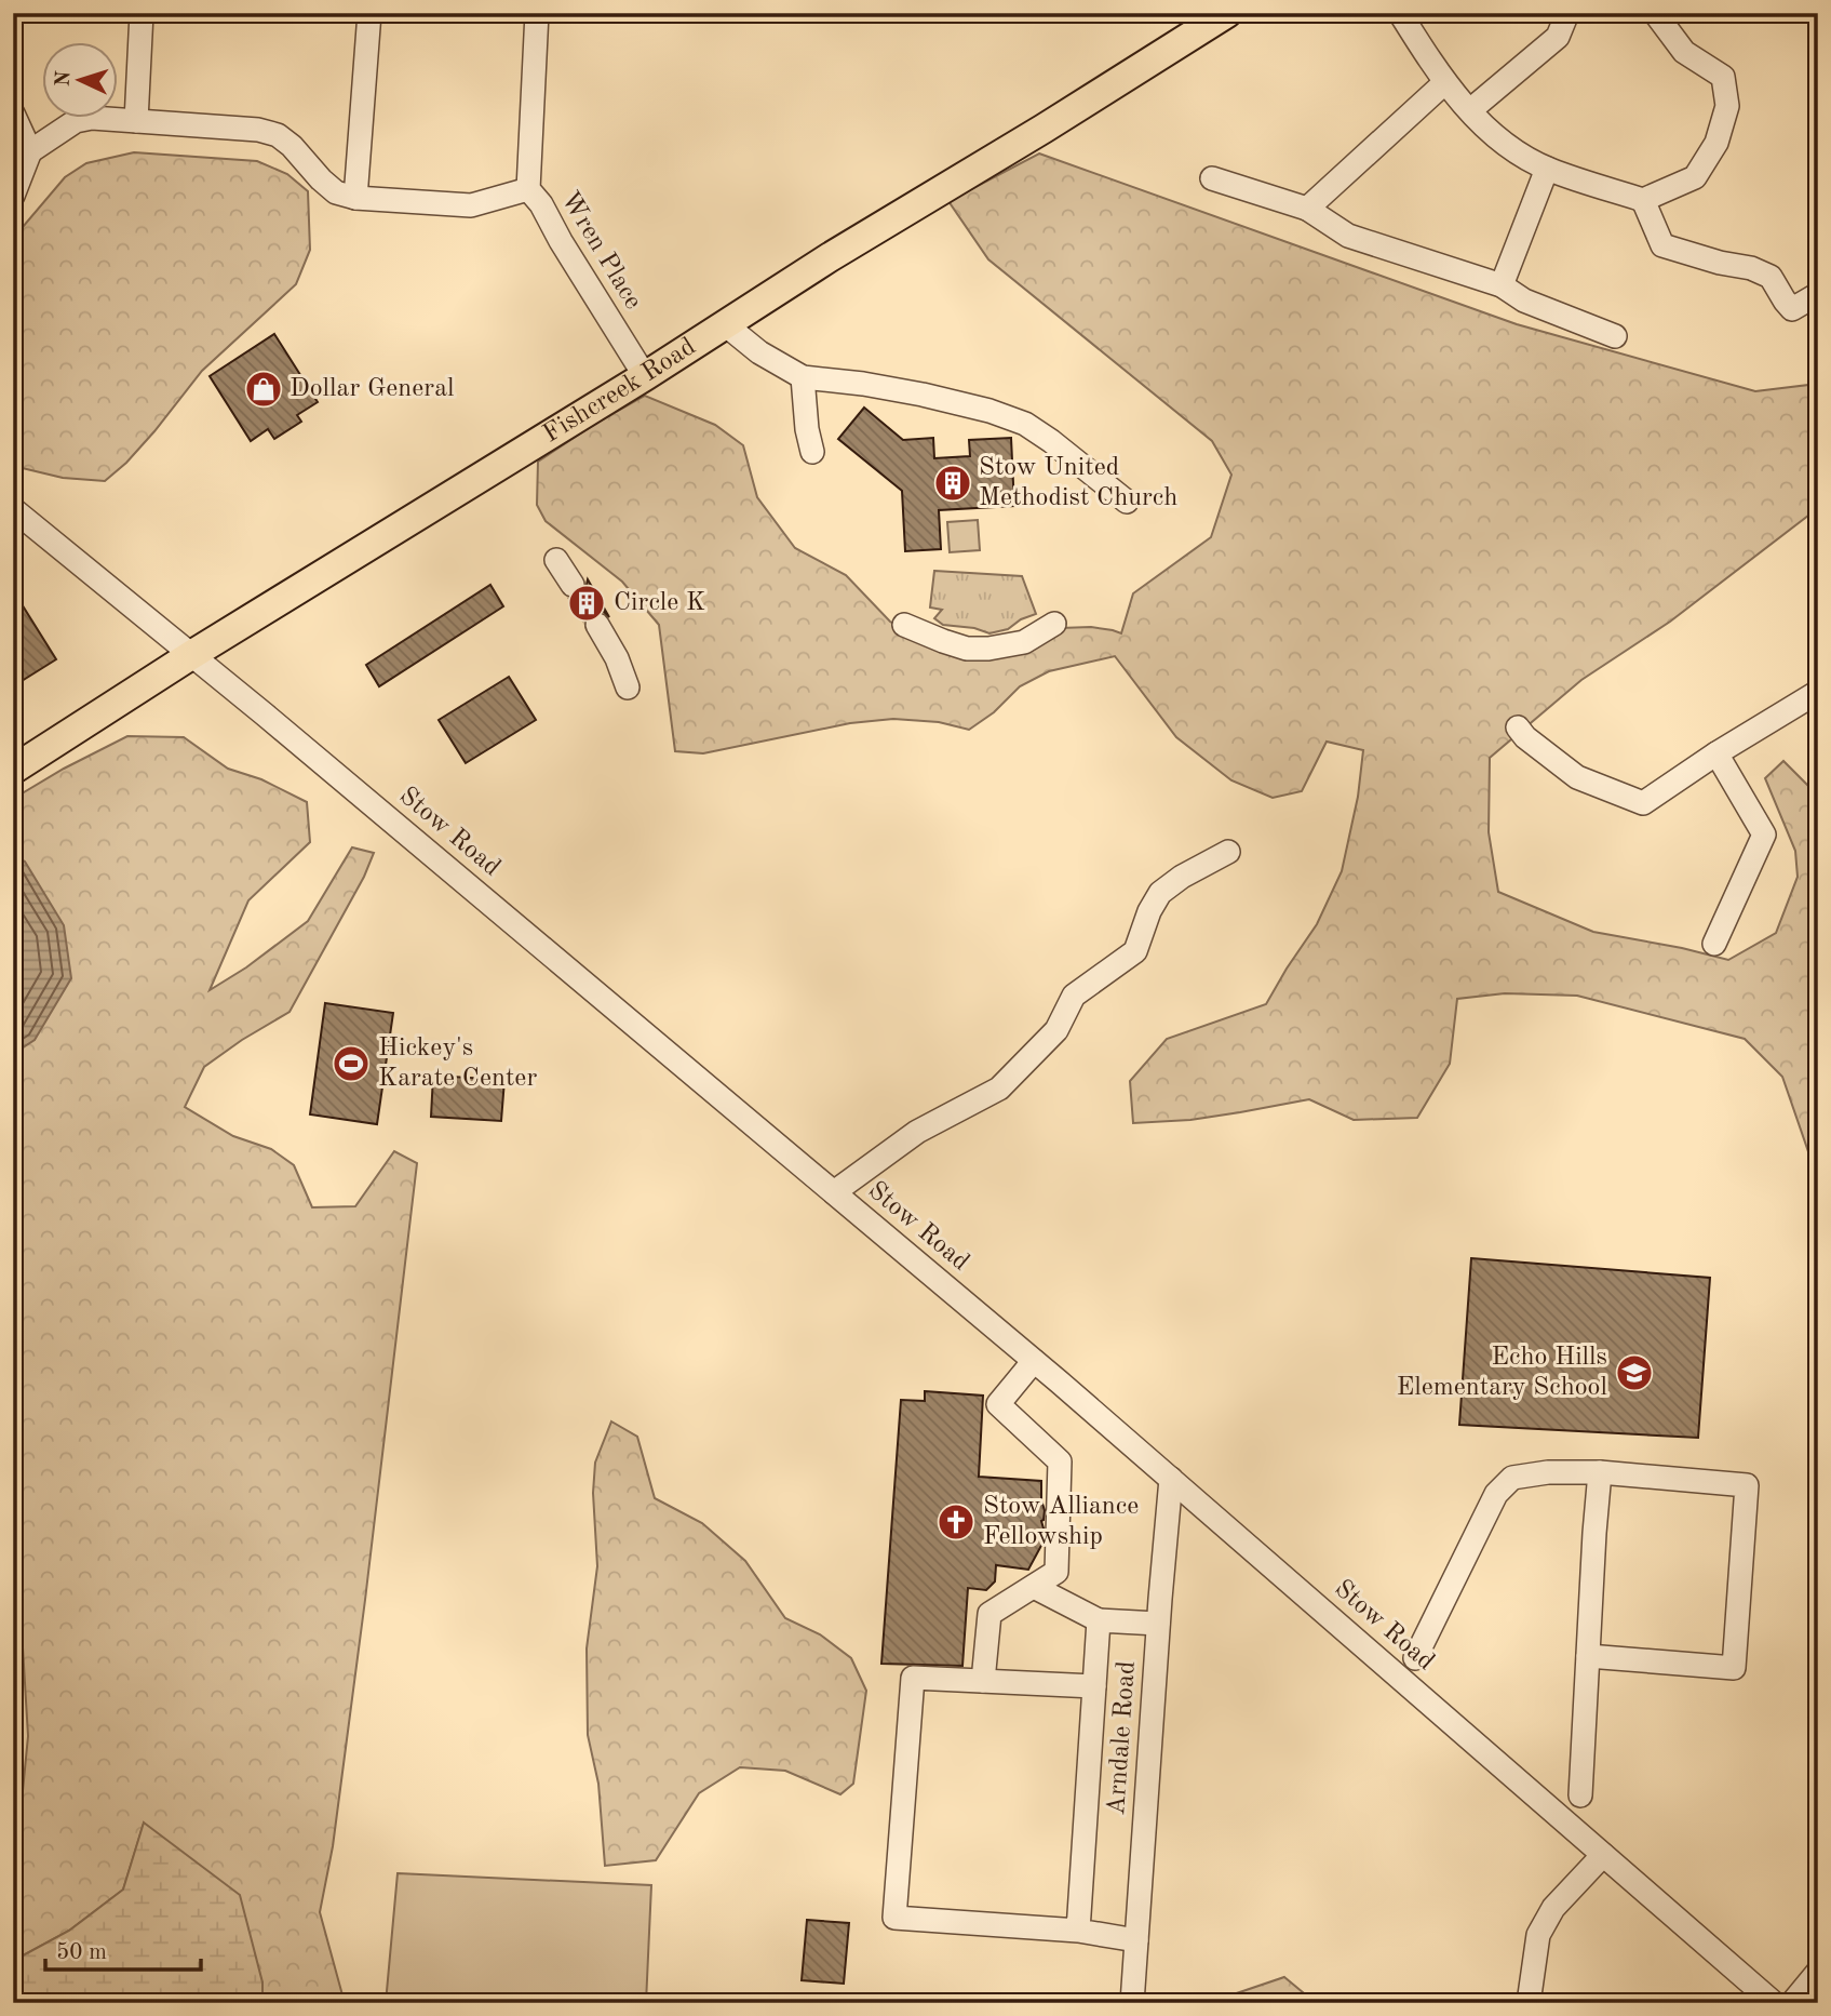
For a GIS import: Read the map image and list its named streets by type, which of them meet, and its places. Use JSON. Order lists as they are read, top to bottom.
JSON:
{
  "streets": {
    "main road": ["Fishcreek Road"],
    "street": ["Wren Place", "Stow Road", "Arndale Road"]
  },
  "crossings": [
    ["Wren Place", "Fishcreek Road"],
    ["Fishcreek Road", "Stow Road"],
    ["Stow Road", "Arndale Road"]
  ],
  "places": {
    "shop": ["Dollar General"],
    "building": ["Stow United Methodist Church", "Circle K"],
    "sports": ["Hickey's Karate Center"],
    "school or university": ["Echo Hills Elementary School"],
    "church": ["Stow Alliance Fellowship"]
  },
  "scale_bar": "50 m",
  "north": "left"
}
